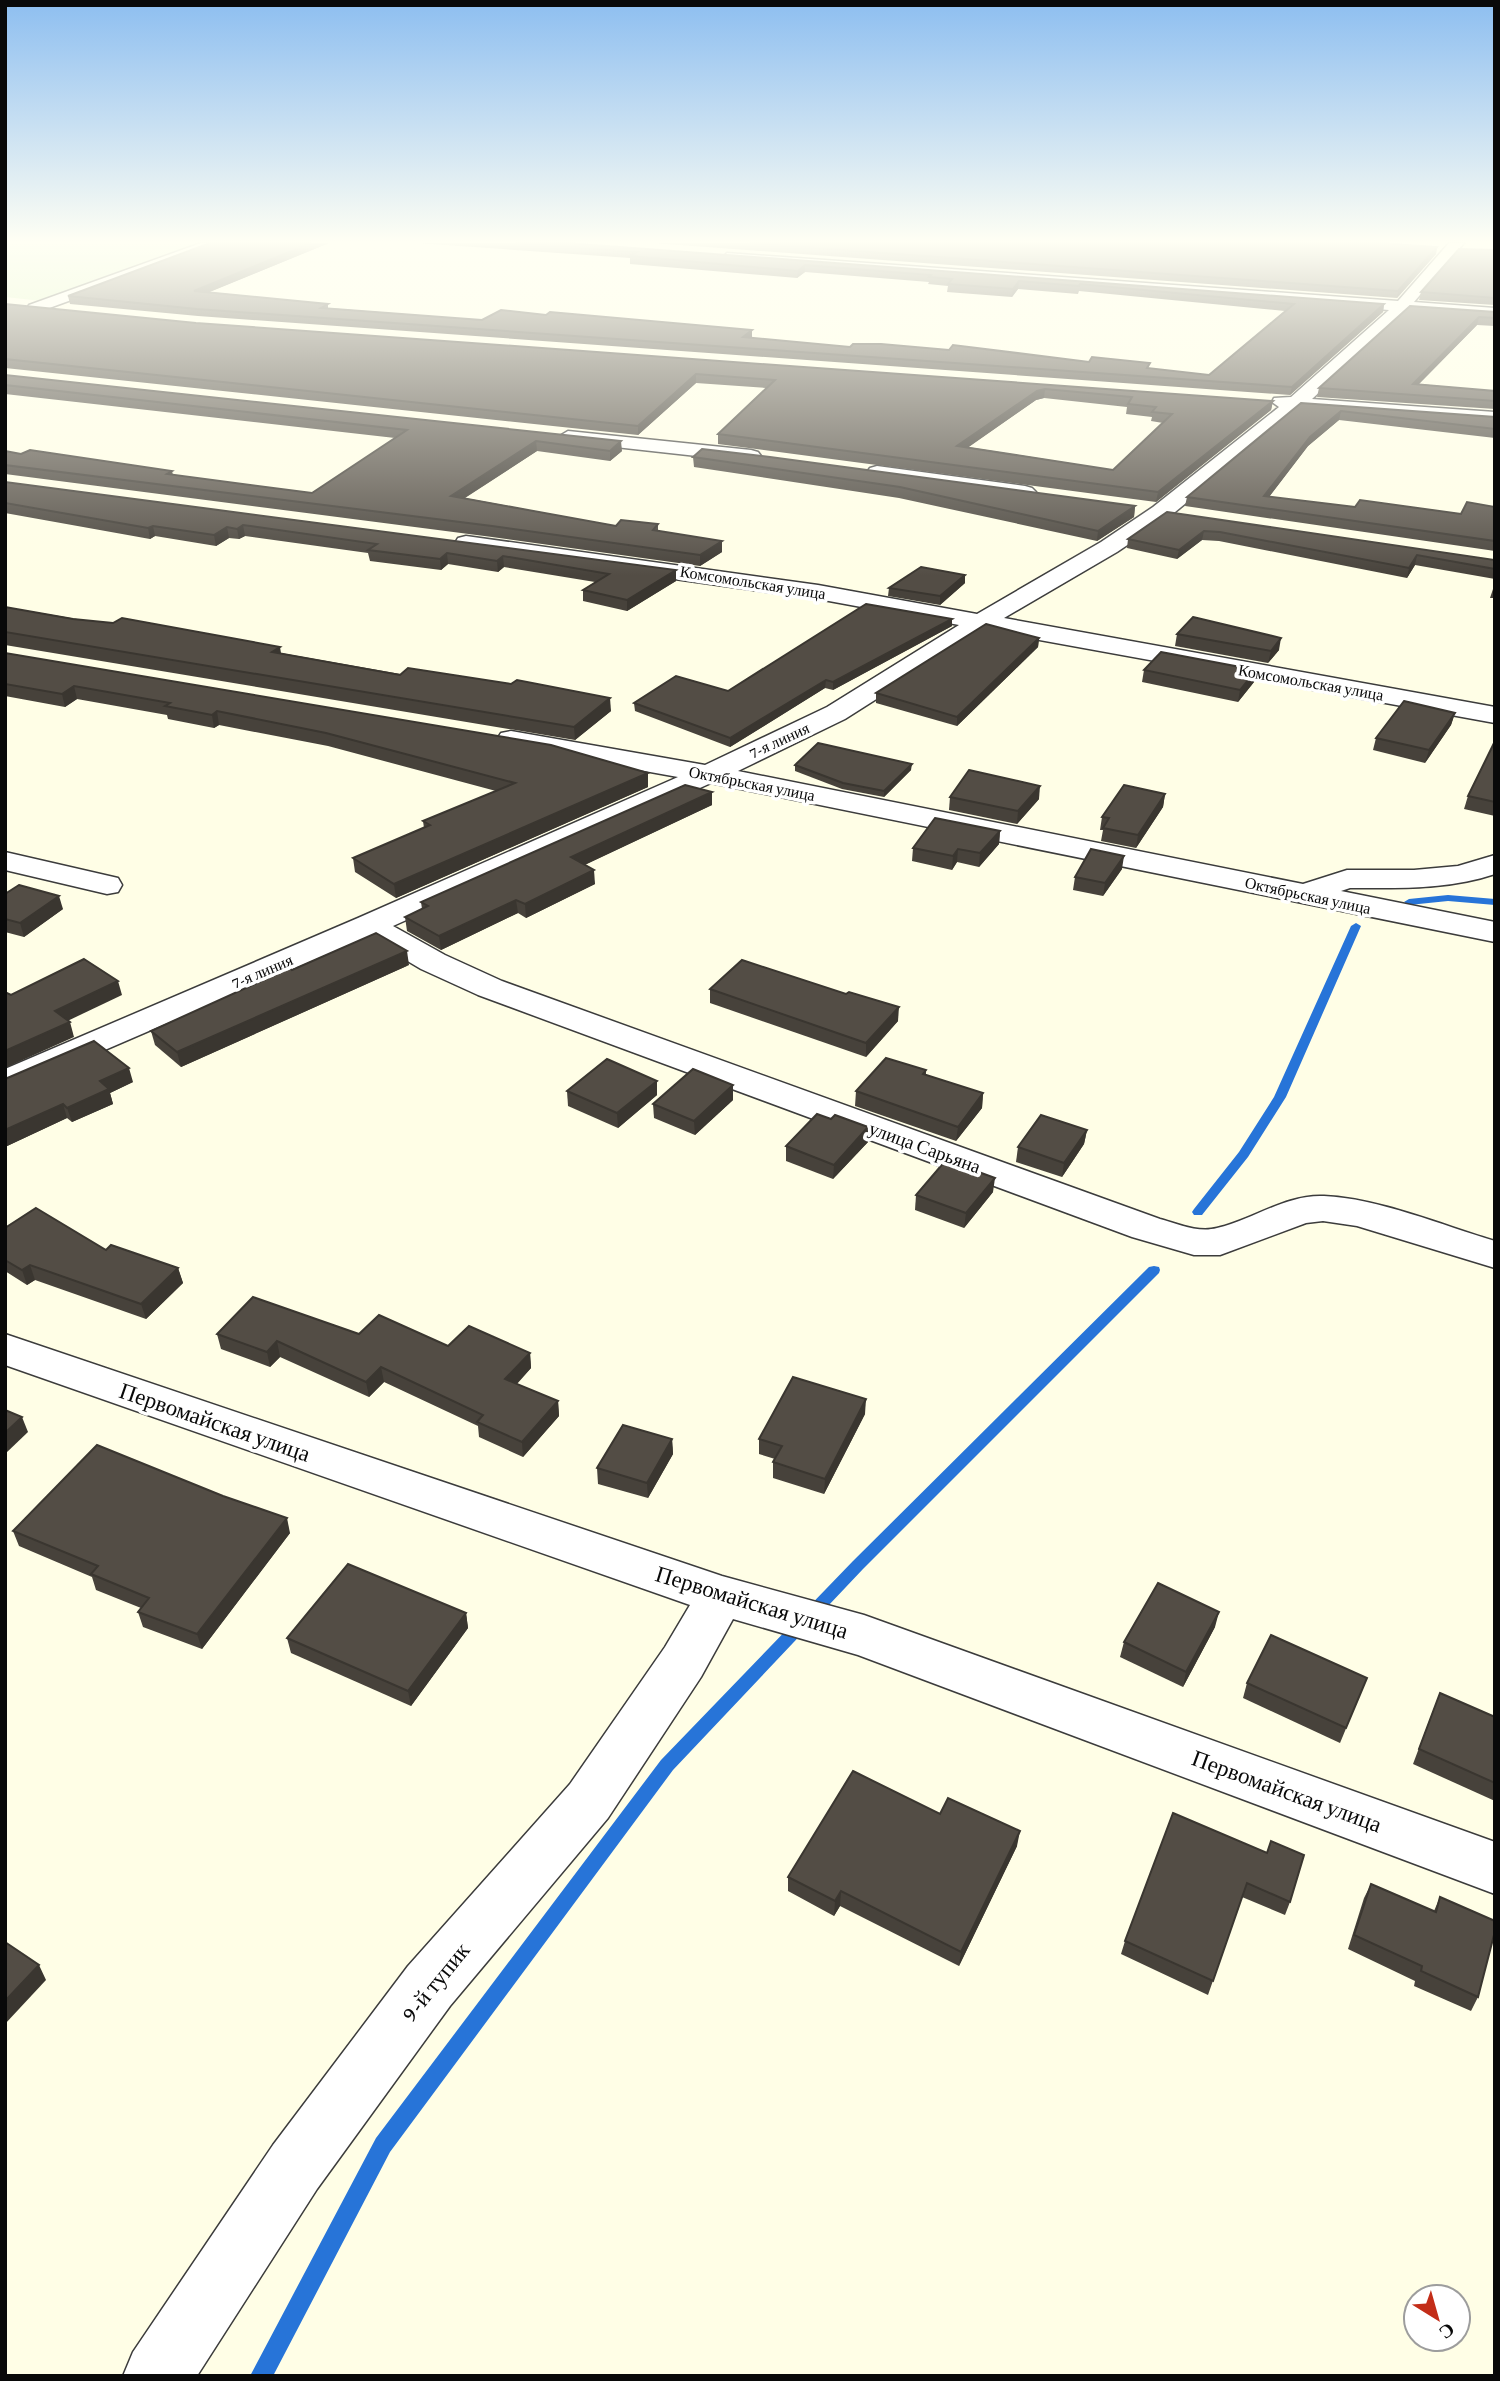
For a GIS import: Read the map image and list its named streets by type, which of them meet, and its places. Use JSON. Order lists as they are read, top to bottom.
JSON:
{
  "streets": {
    "street": [
      "Комсомольская улица",
      "7-я линия",
      "Октябрьская улица",
      "улица Сарьяна",
      "Первомайская улица",
      "9-й тупик"
    ]
  },
  "crossings": [
    ["Комсомольская улица", "7-я линия"],
    ["7-я линия", "Октябрьская улица"],
    ["7-я линия", "улица Сарьяна"],
    ["Первомайская улица", "9-й тупик"]
  ],
  "north": "bottom right"
}
